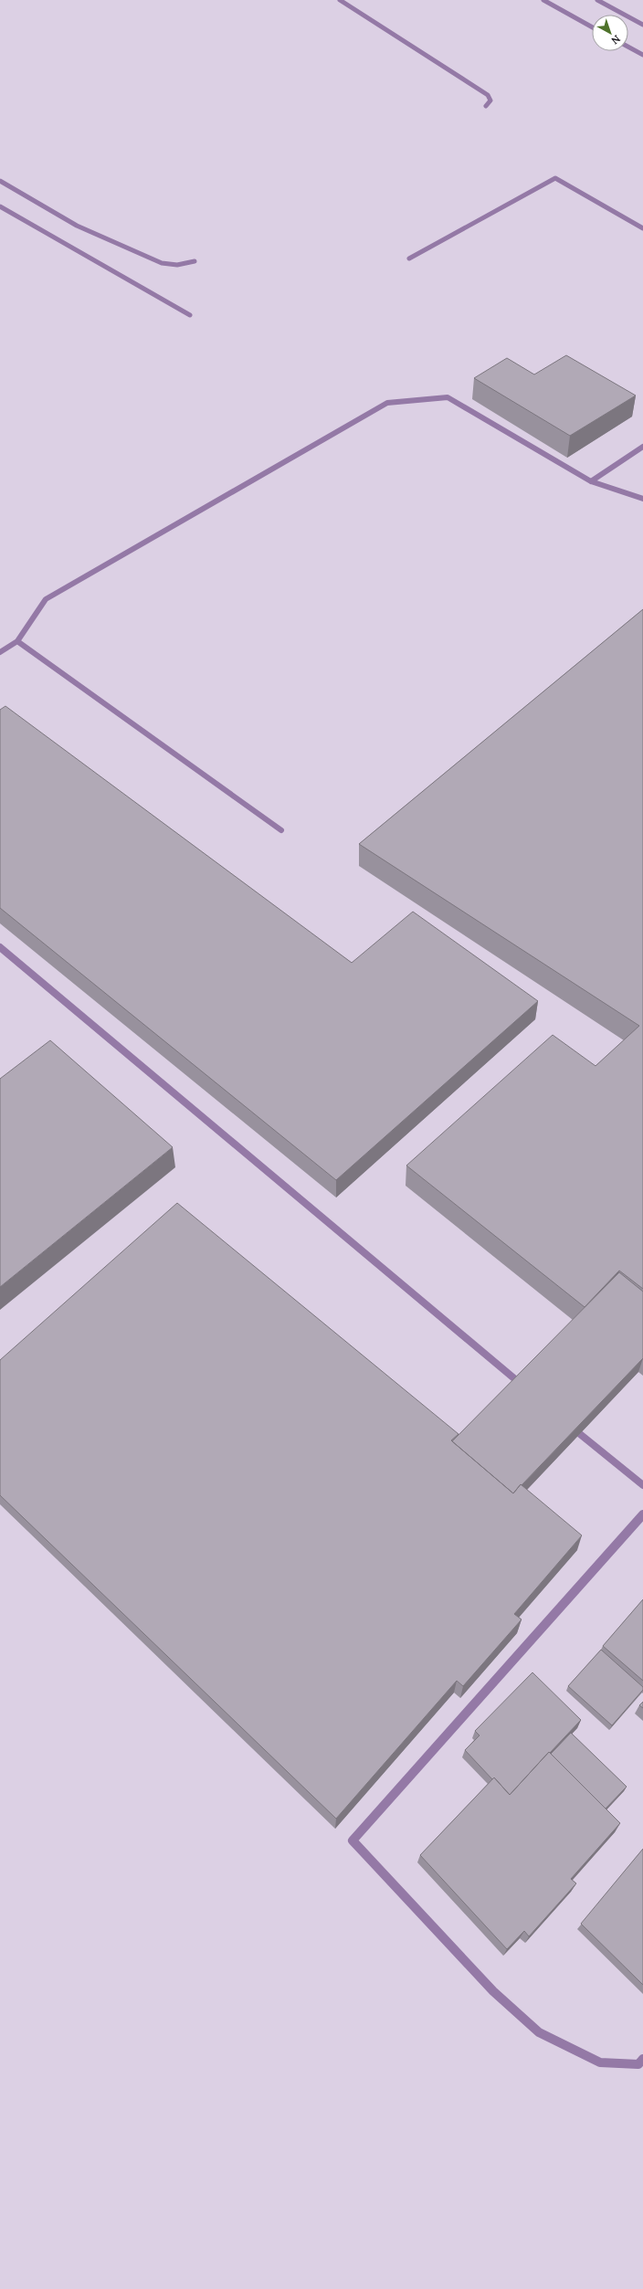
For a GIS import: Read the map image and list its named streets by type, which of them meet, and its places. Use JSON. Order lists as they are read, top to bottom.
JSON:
{
  "north": "bottom right"
}
